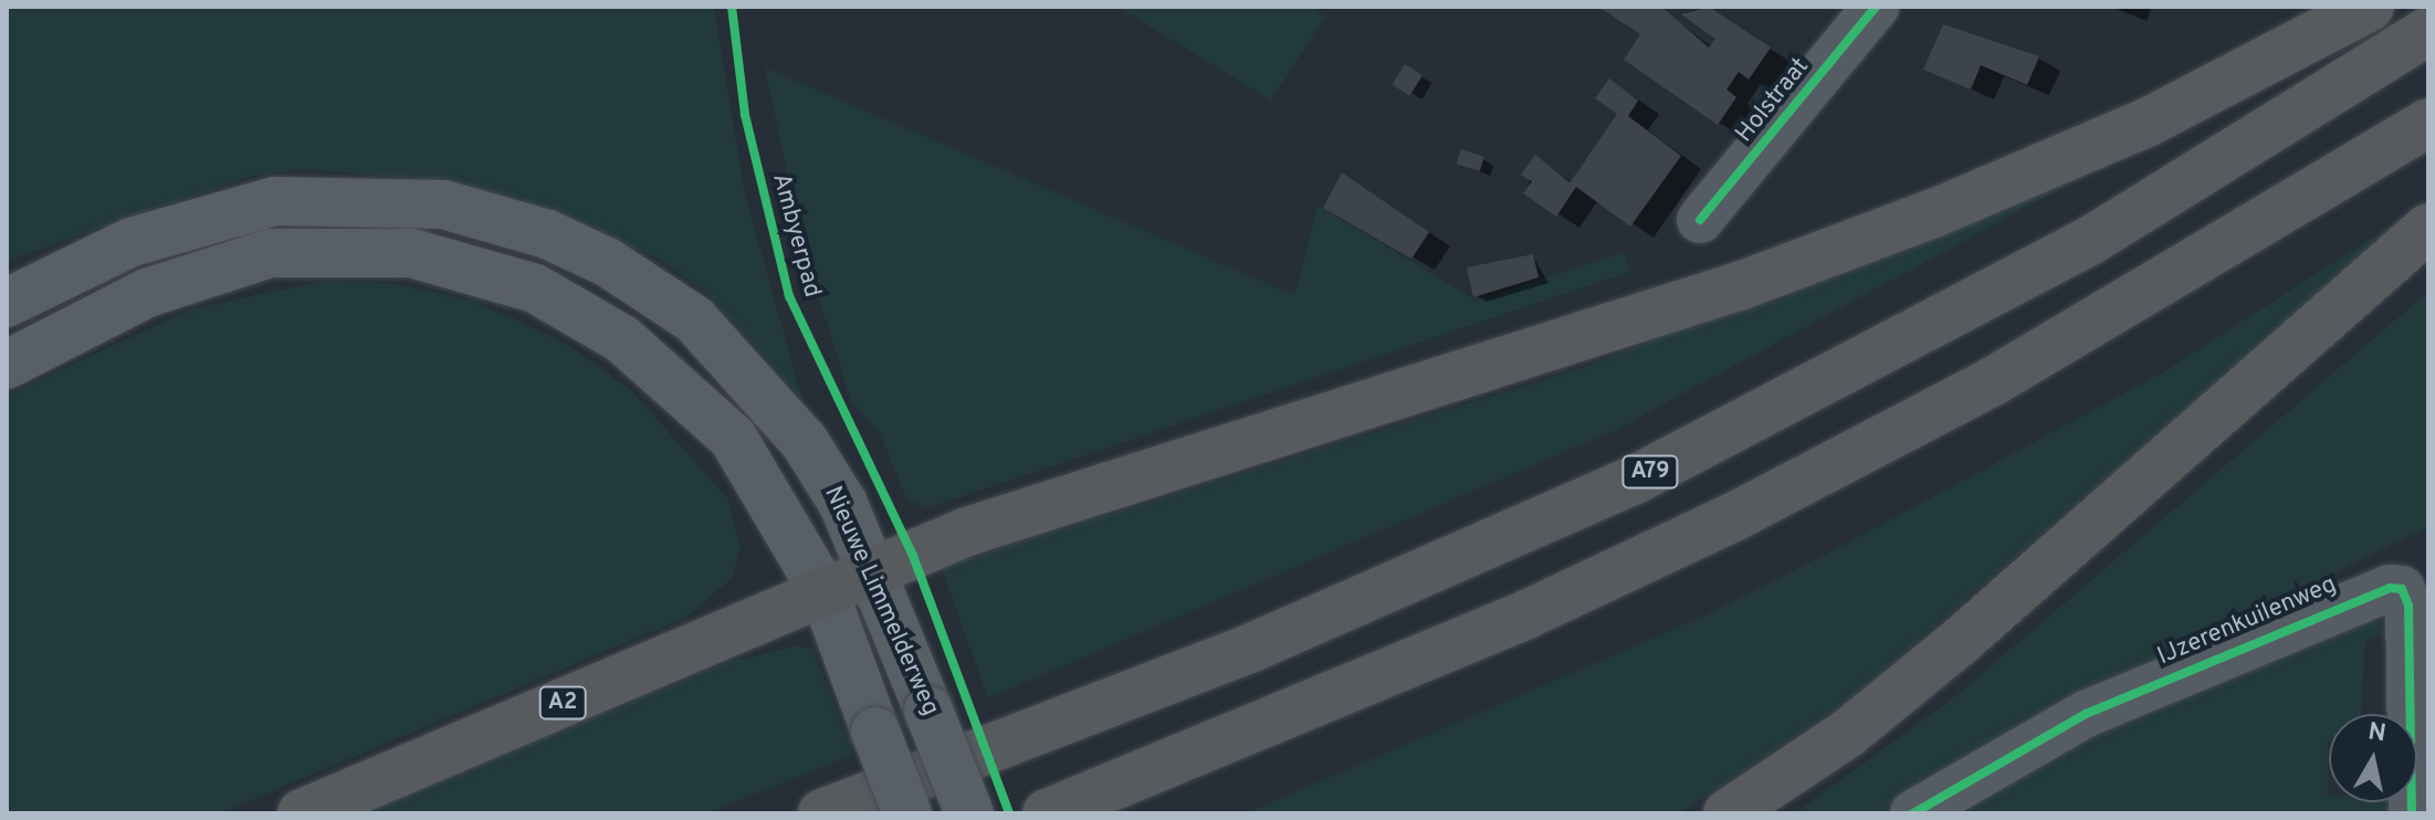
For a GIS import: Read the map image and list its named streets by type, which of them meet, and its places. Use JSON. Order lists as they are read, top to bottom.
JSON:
{
  "streets": {
    "highway": ["A79", "A2"],
    "main road": ["Nieuwe Limmelderweg"],
    "street": ["Holstraat", "IJzerenkuilenweg"],
    "cycle path": ["Ambyerpad"]
  },
  "crossings": [
    ["Nieuwe Limmelderweg", "A2"]
  ],
  "north": "top"
}
